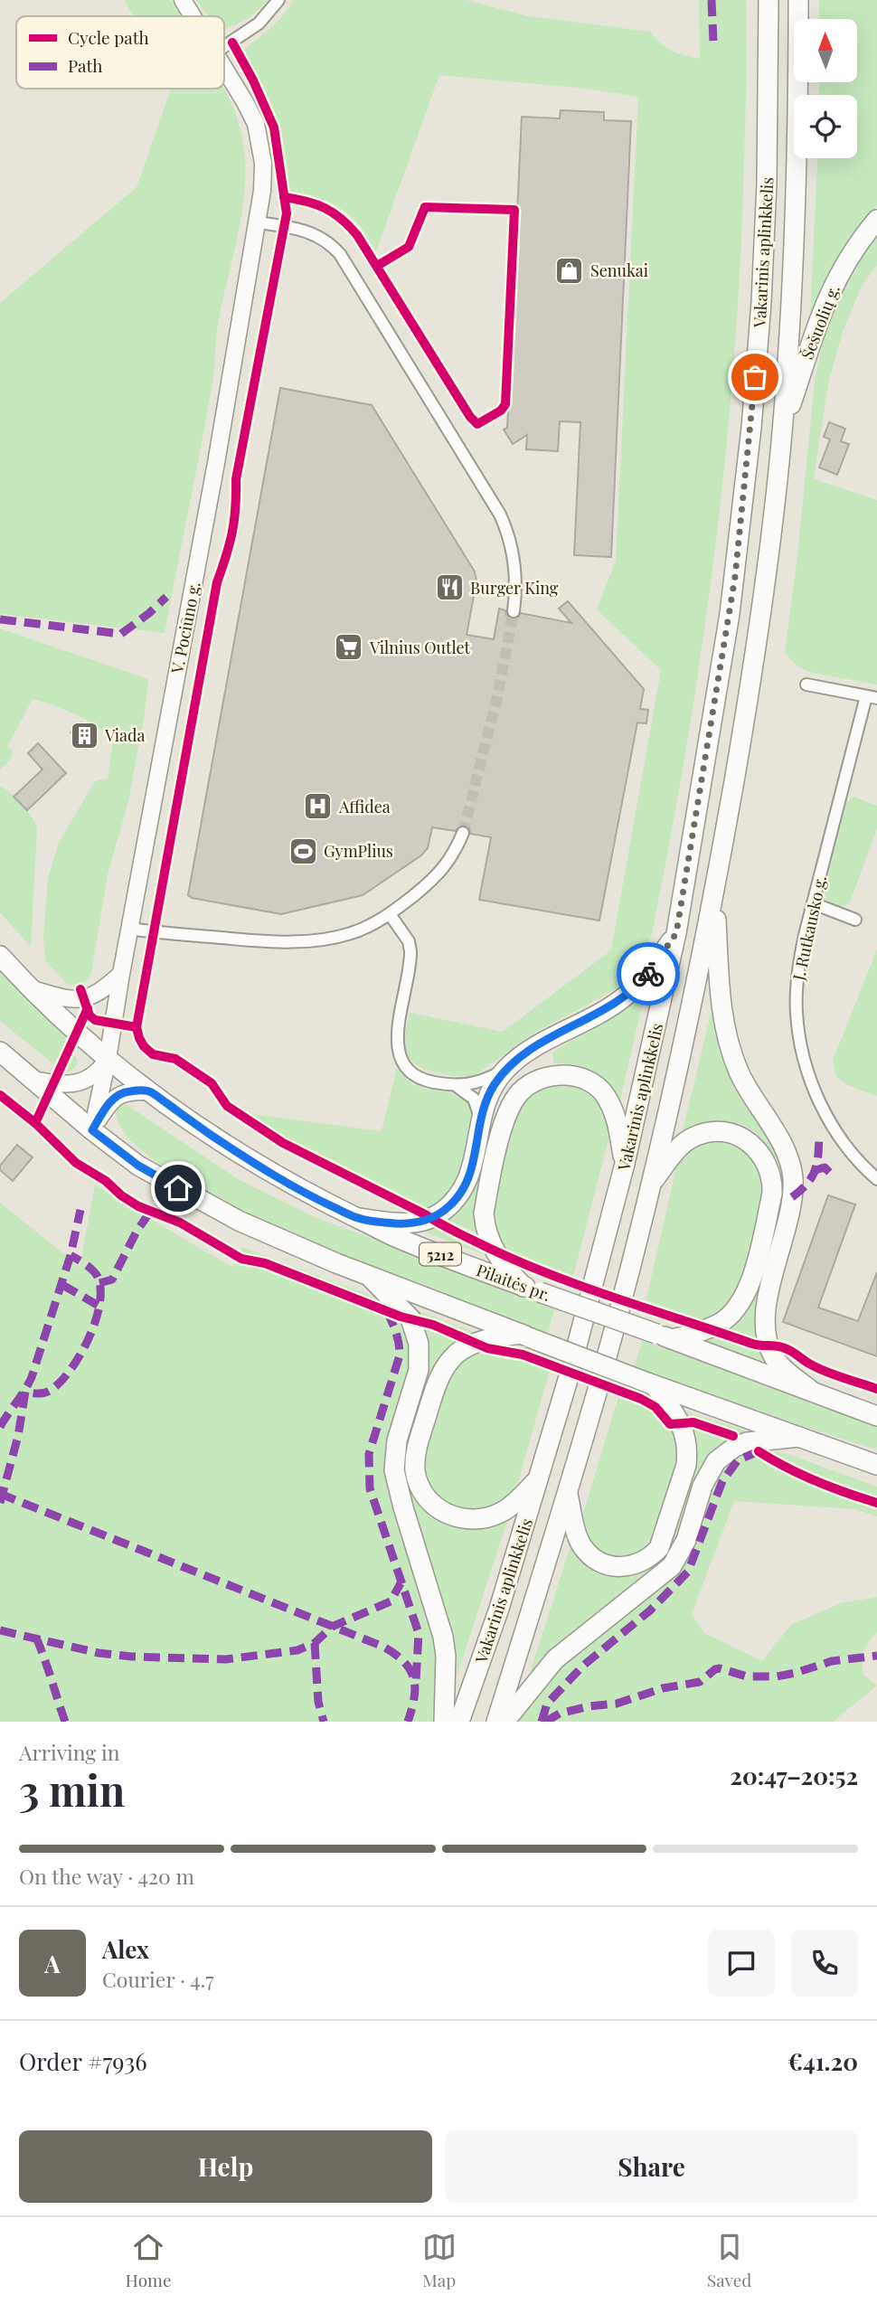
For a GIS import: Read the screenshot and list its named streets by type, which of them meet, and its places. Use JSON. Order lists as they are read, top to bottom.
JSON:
{
  "streets": {
    "main road": [
      "Vakarinis aplinkkelis",
      "Šešuolių g.",
      "V. Pociūno g.",
      "5212",
      "Pilaitės pr."
    ],
    "street": ["J. Rutkausko g."]
  },
  "crossings": [
    ["Vakarinis aplinkkelis", "Šešuolių g."],
    ["V. Pociūno g.", "Pilaitės pr."]
  ],
  "places": {
    "shop": ["Senukai"],
    "restaurant": ["Burger King"],
    "supermarket": ["Vilnius Outlet"],
    "building": ["Viada"],
    "hospital": ["Affidea"],
    "sports": ["GymPlius"]
  },
  "legend": ["Cycle path", "Path"],
  "north": "top",
  "page": {
    "heading": ["3 min", "Arriving in", "20:47–20:52"],
    "panel": [
      "Alex",
      "Courier · 4.7",
      "Order #7936",
      "€41.20"
    ],
    "bar": "On the way · 420 m",
    "round": "A",
    "buttons": ["Help", "Share"],
    "tabs": ["Home", "Map", "Saved"]
  }
}
